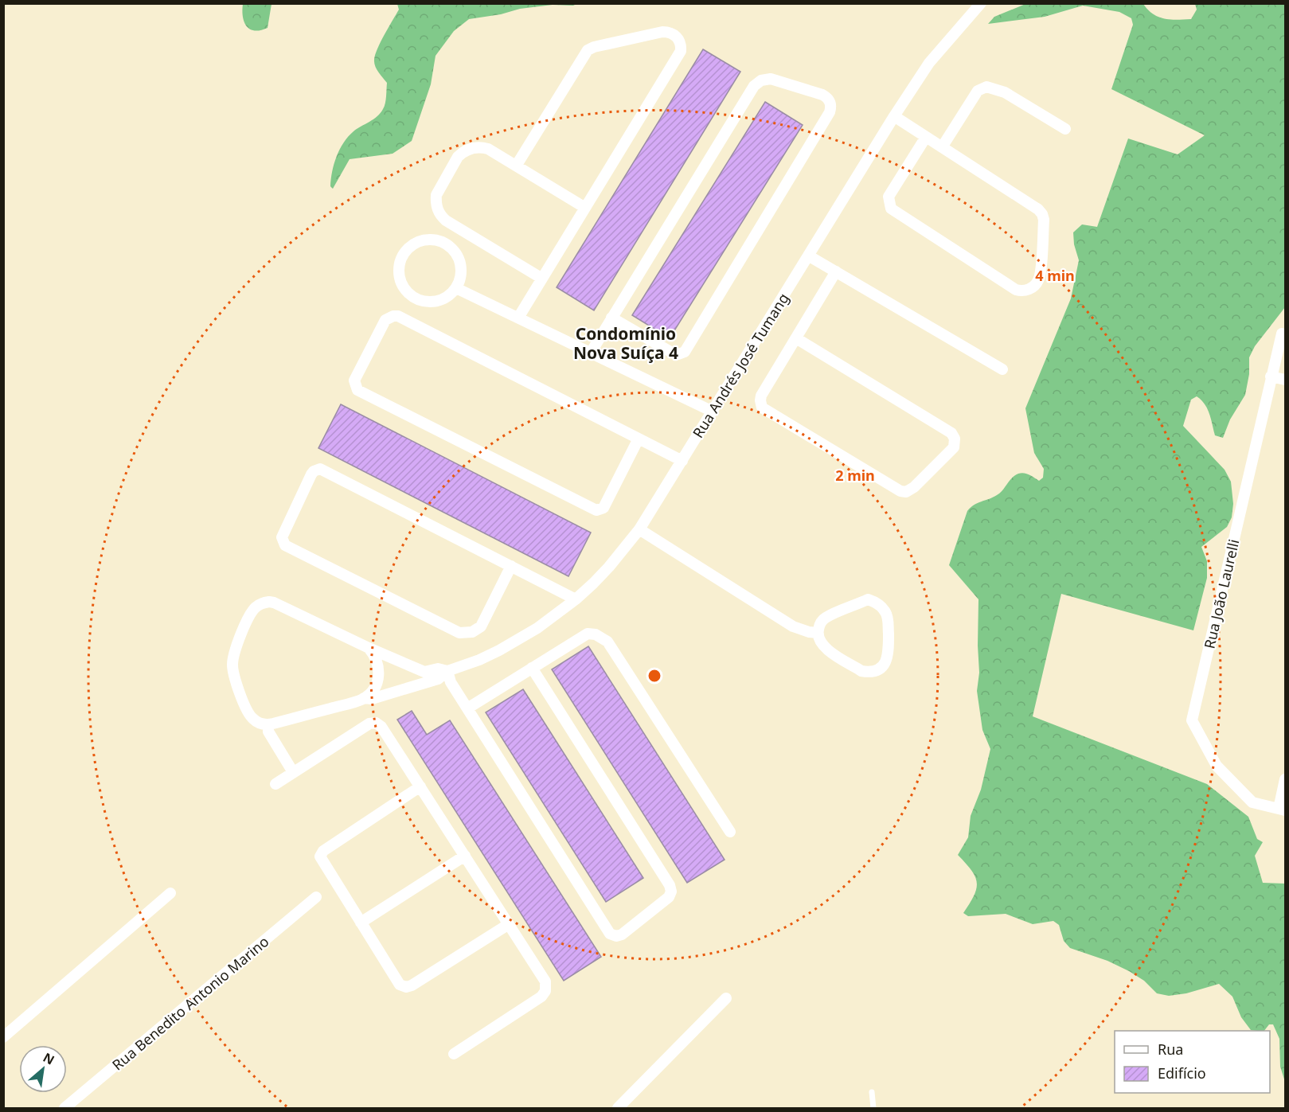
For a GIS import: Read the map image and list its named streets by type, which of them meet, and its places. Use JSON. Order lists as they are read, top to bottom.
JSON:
{
  "streets": {
    "street": ["Rua Andrés José Tumang", "Rua João Laurelli", "Rua Benedito Antonio Marino"]
  },
  "districts": ["Condomínio Nova Suíça 4"],
  "legend": ["Rua", "Edifício"],
  "north": "top right",
  "rings": ["4 min", "2 min"]
}
